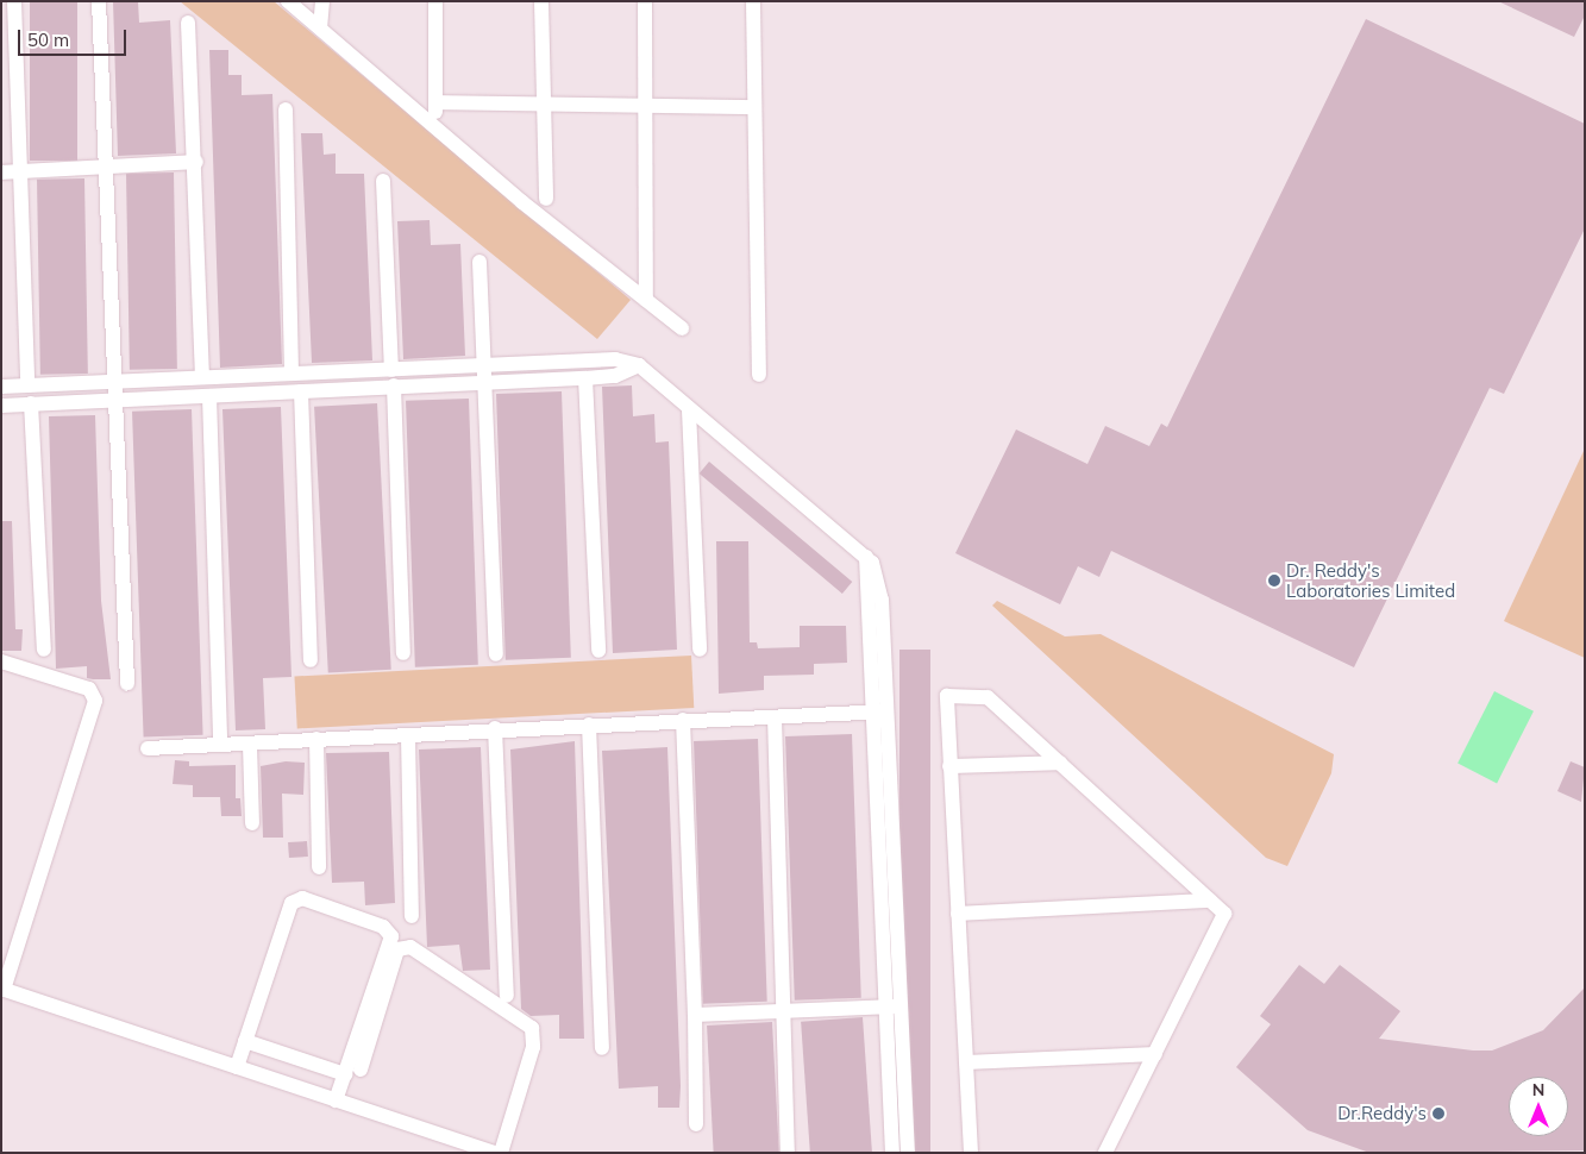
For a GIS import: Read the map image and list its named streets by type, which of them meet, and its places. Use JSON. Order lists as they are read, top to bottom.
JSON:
{
  "places": ["Dr. Reddy's Laboratories Limited", "Dr.Reddy's"],
  "scale_bar": "50 m",
  "north": "top"
}
